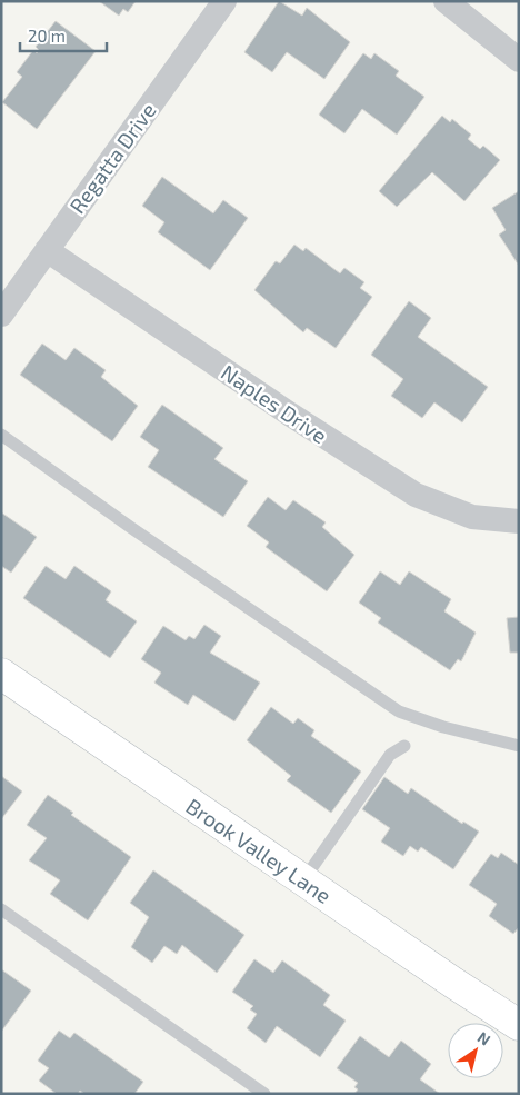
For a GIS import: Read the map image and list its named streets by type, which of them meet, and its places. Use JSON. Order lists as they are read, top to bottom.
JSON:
{
  "streets": {
    "street": ["Regatta Drive", "Naples Drive", "Brook Valley Lane"]
  },
  "crossings": [
    ["Regatta Drive", "Naples Drive"]
  ],
  "scale_bar": "20 m",
  "north": "top right"
}
